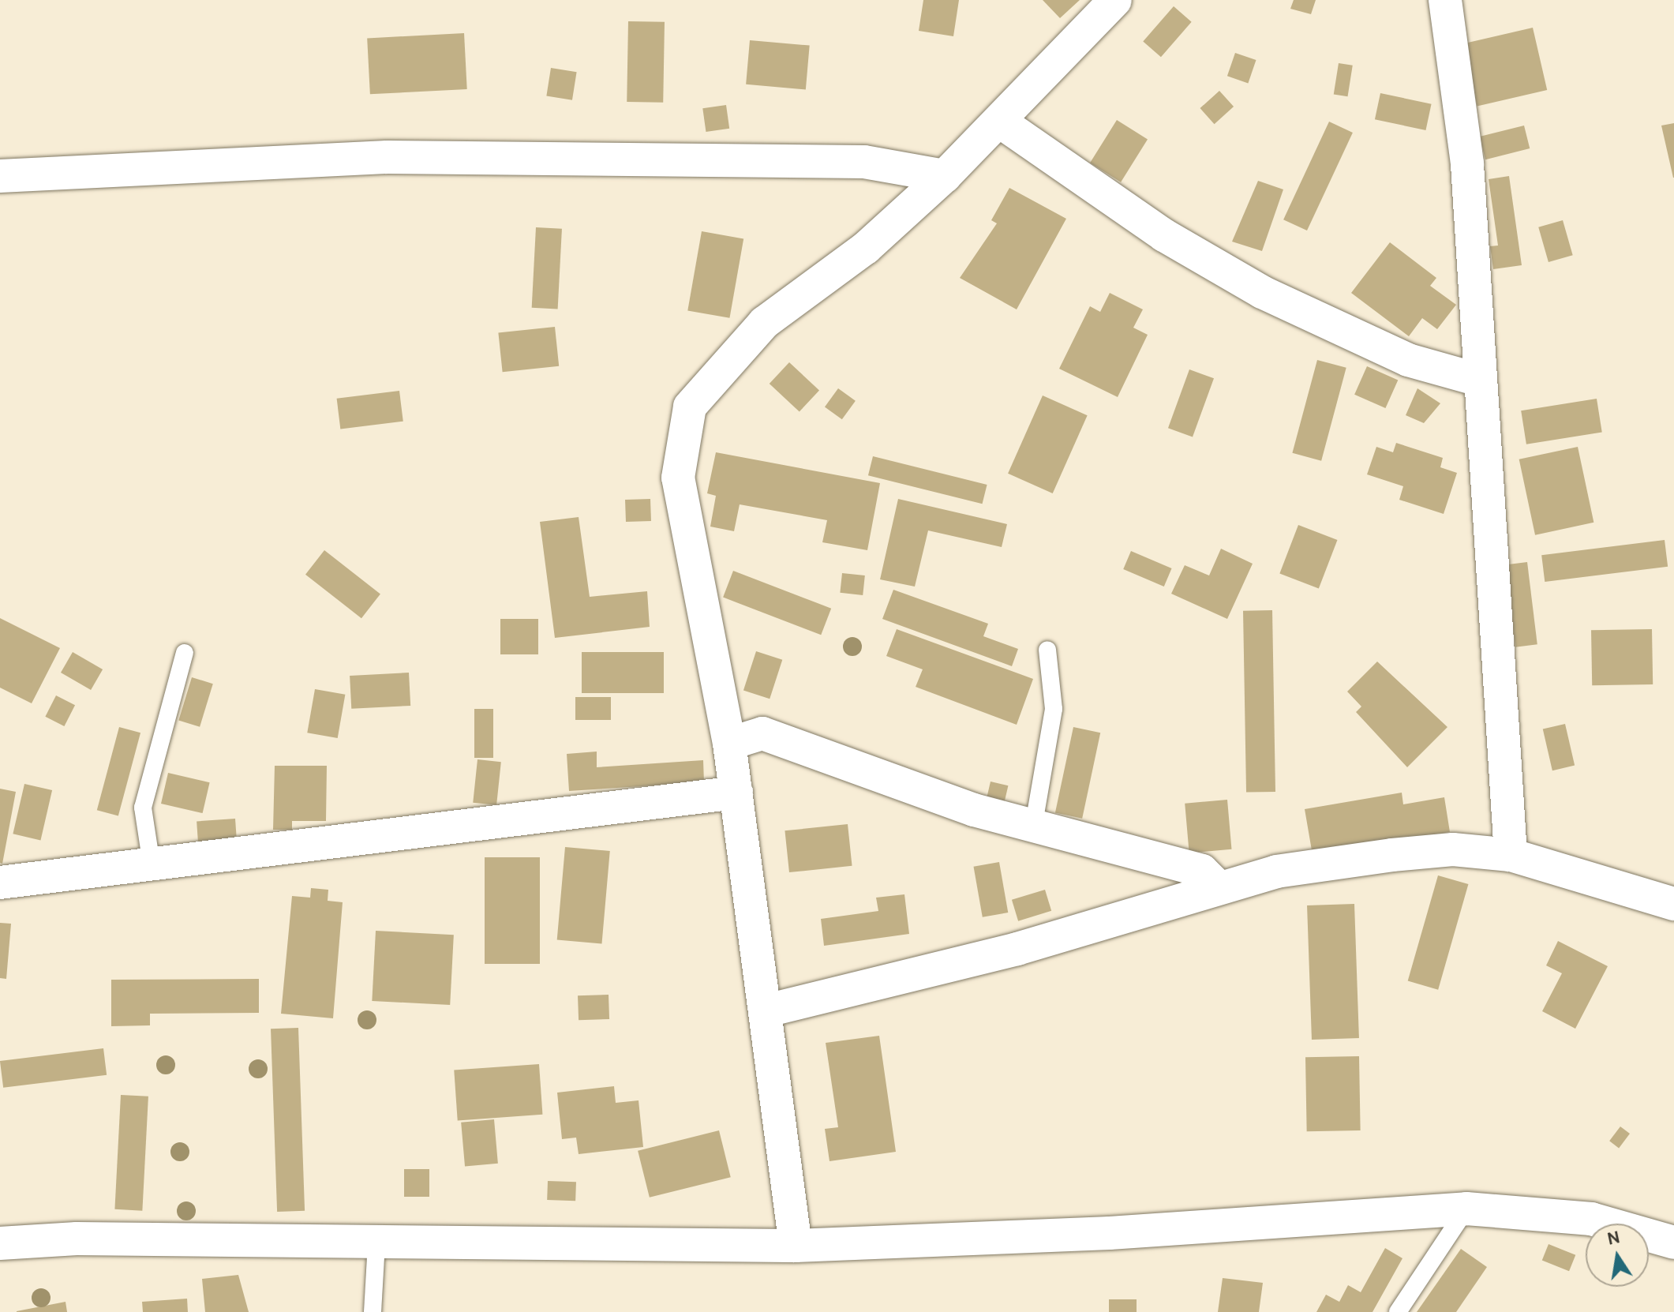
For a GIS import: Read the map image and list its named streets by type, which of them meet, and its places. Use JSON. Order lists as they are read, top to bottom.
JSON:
{
  "north": "top"
}
